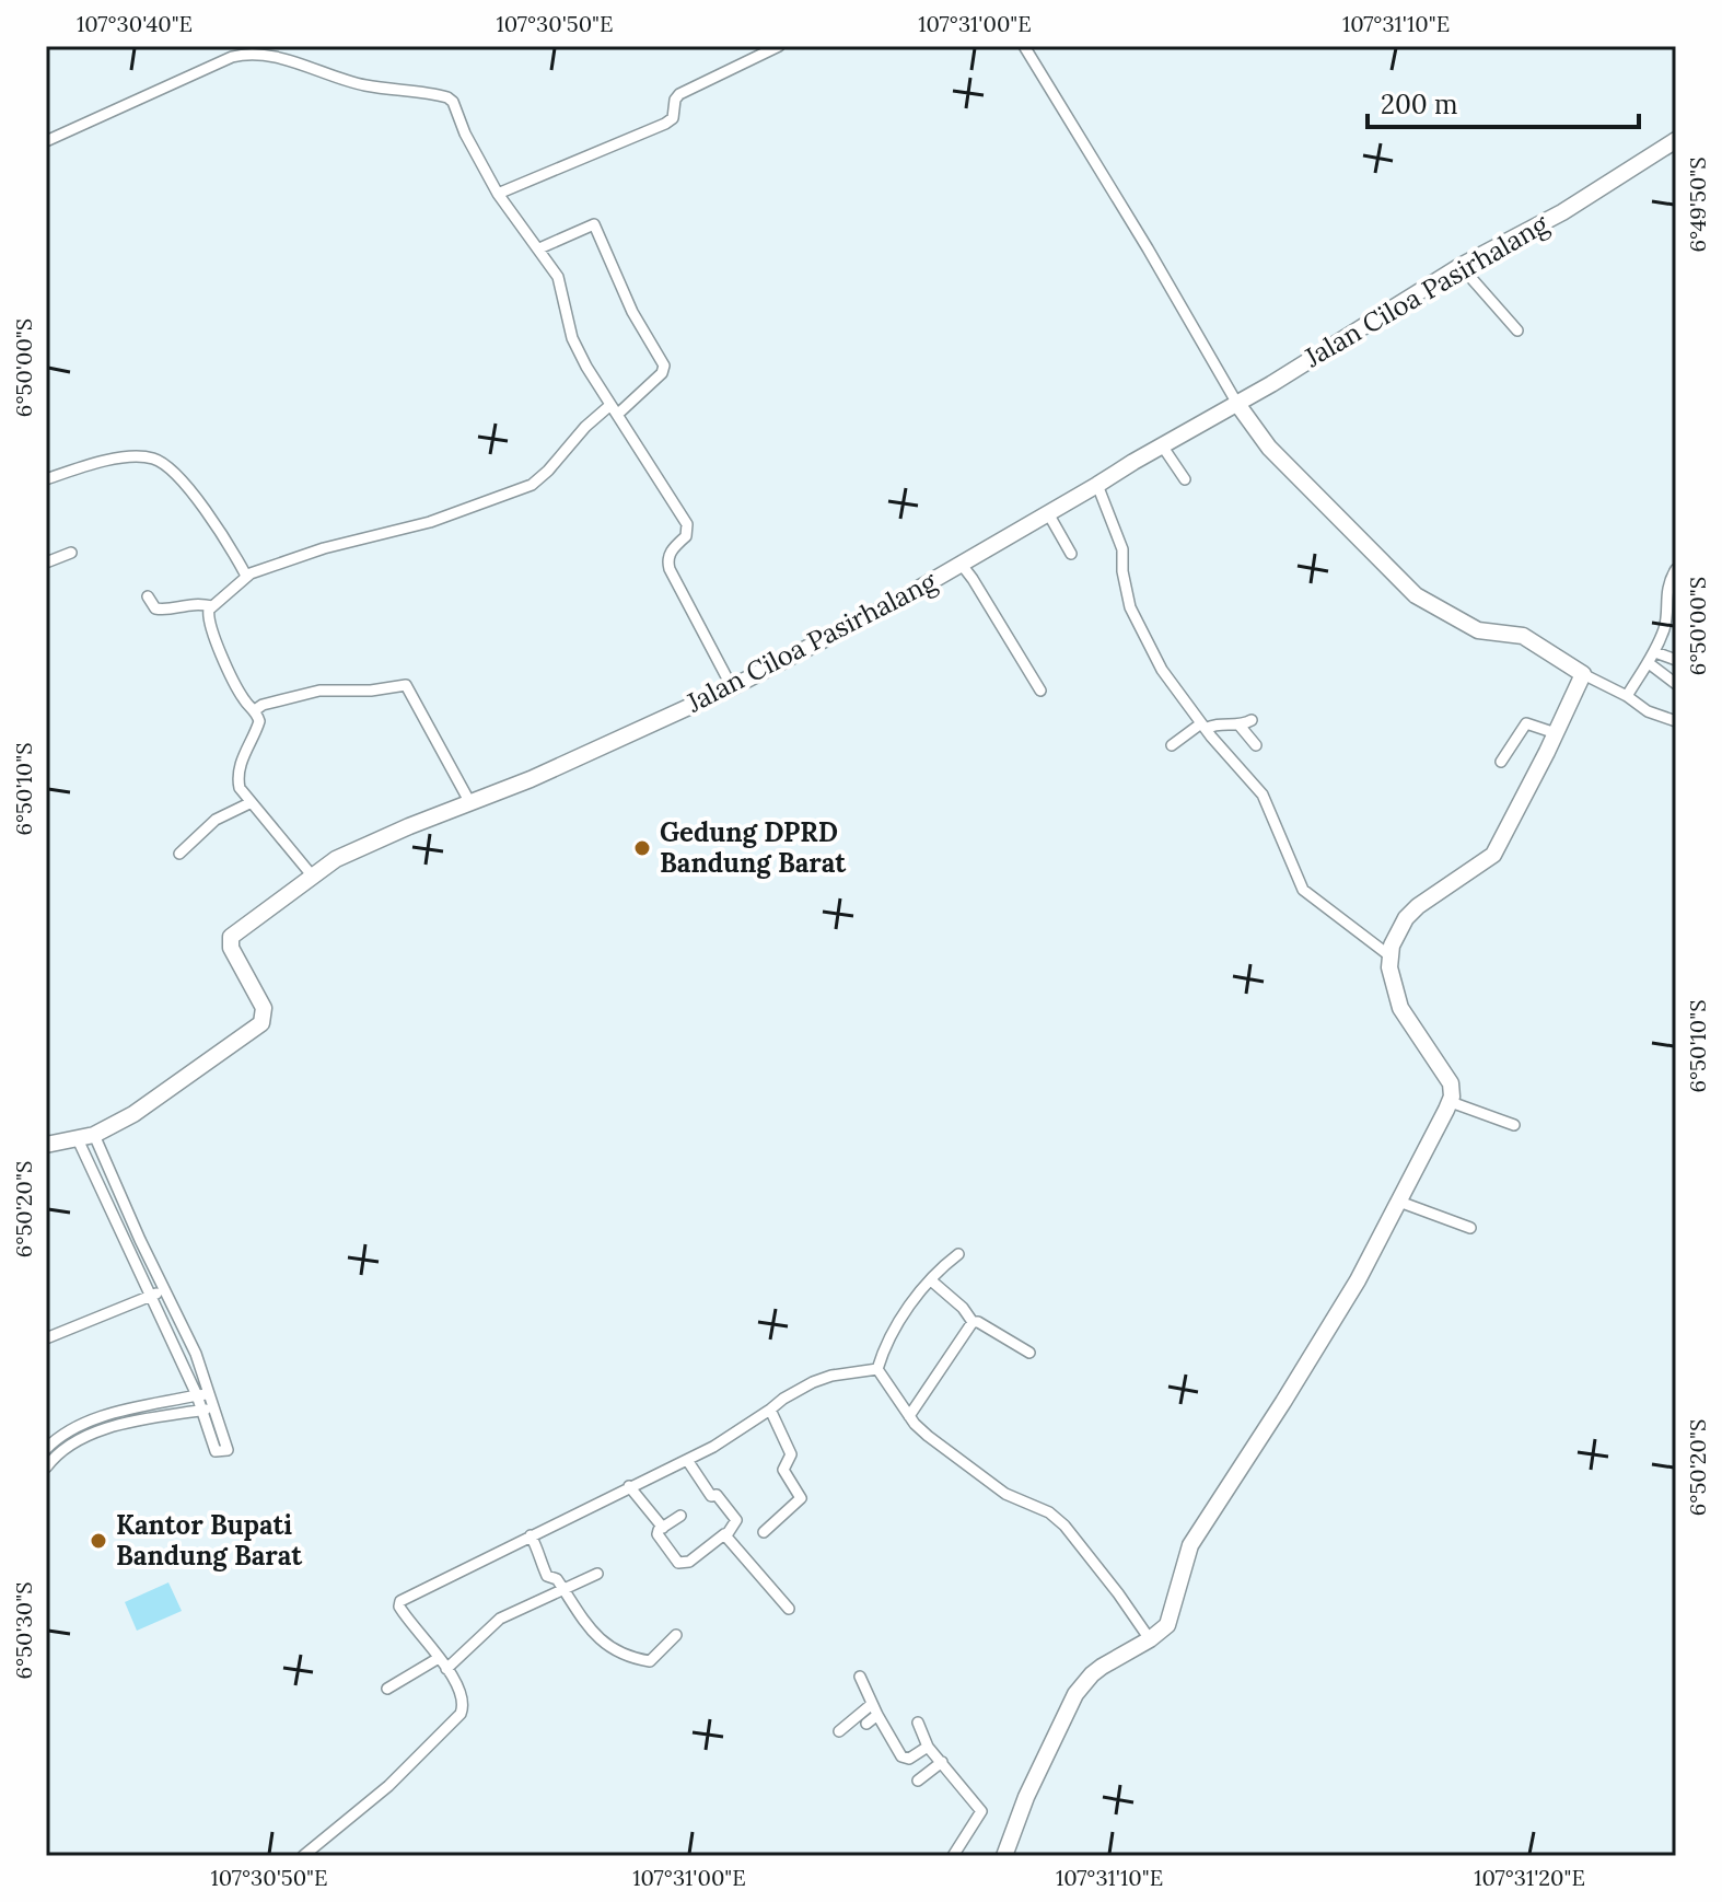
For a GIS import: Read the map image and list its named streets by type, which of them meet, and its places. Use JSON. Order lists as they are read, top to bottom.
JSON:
{
  "streets": {
    "main road": ["Jalan Ciloa Pasirhalang"]
  },
  "places": ["Gedung DPRD Bandung Barat", "Kantor Bupati Bandung Barat"],
  "scale_bar": "200 m",
  "coordinates": [
    "107°30'40\"E",
    "107°30'50\"E",
    "107°31'00\"E",
    "107°31'10\"E",
    "6°49'50\"S",
    "6°50'00\"S",
    "6°50'10\"S",
    "6°50'20\"S",
    "6°50'30\"S",
    "107°31'20\"E"
  ]
}
